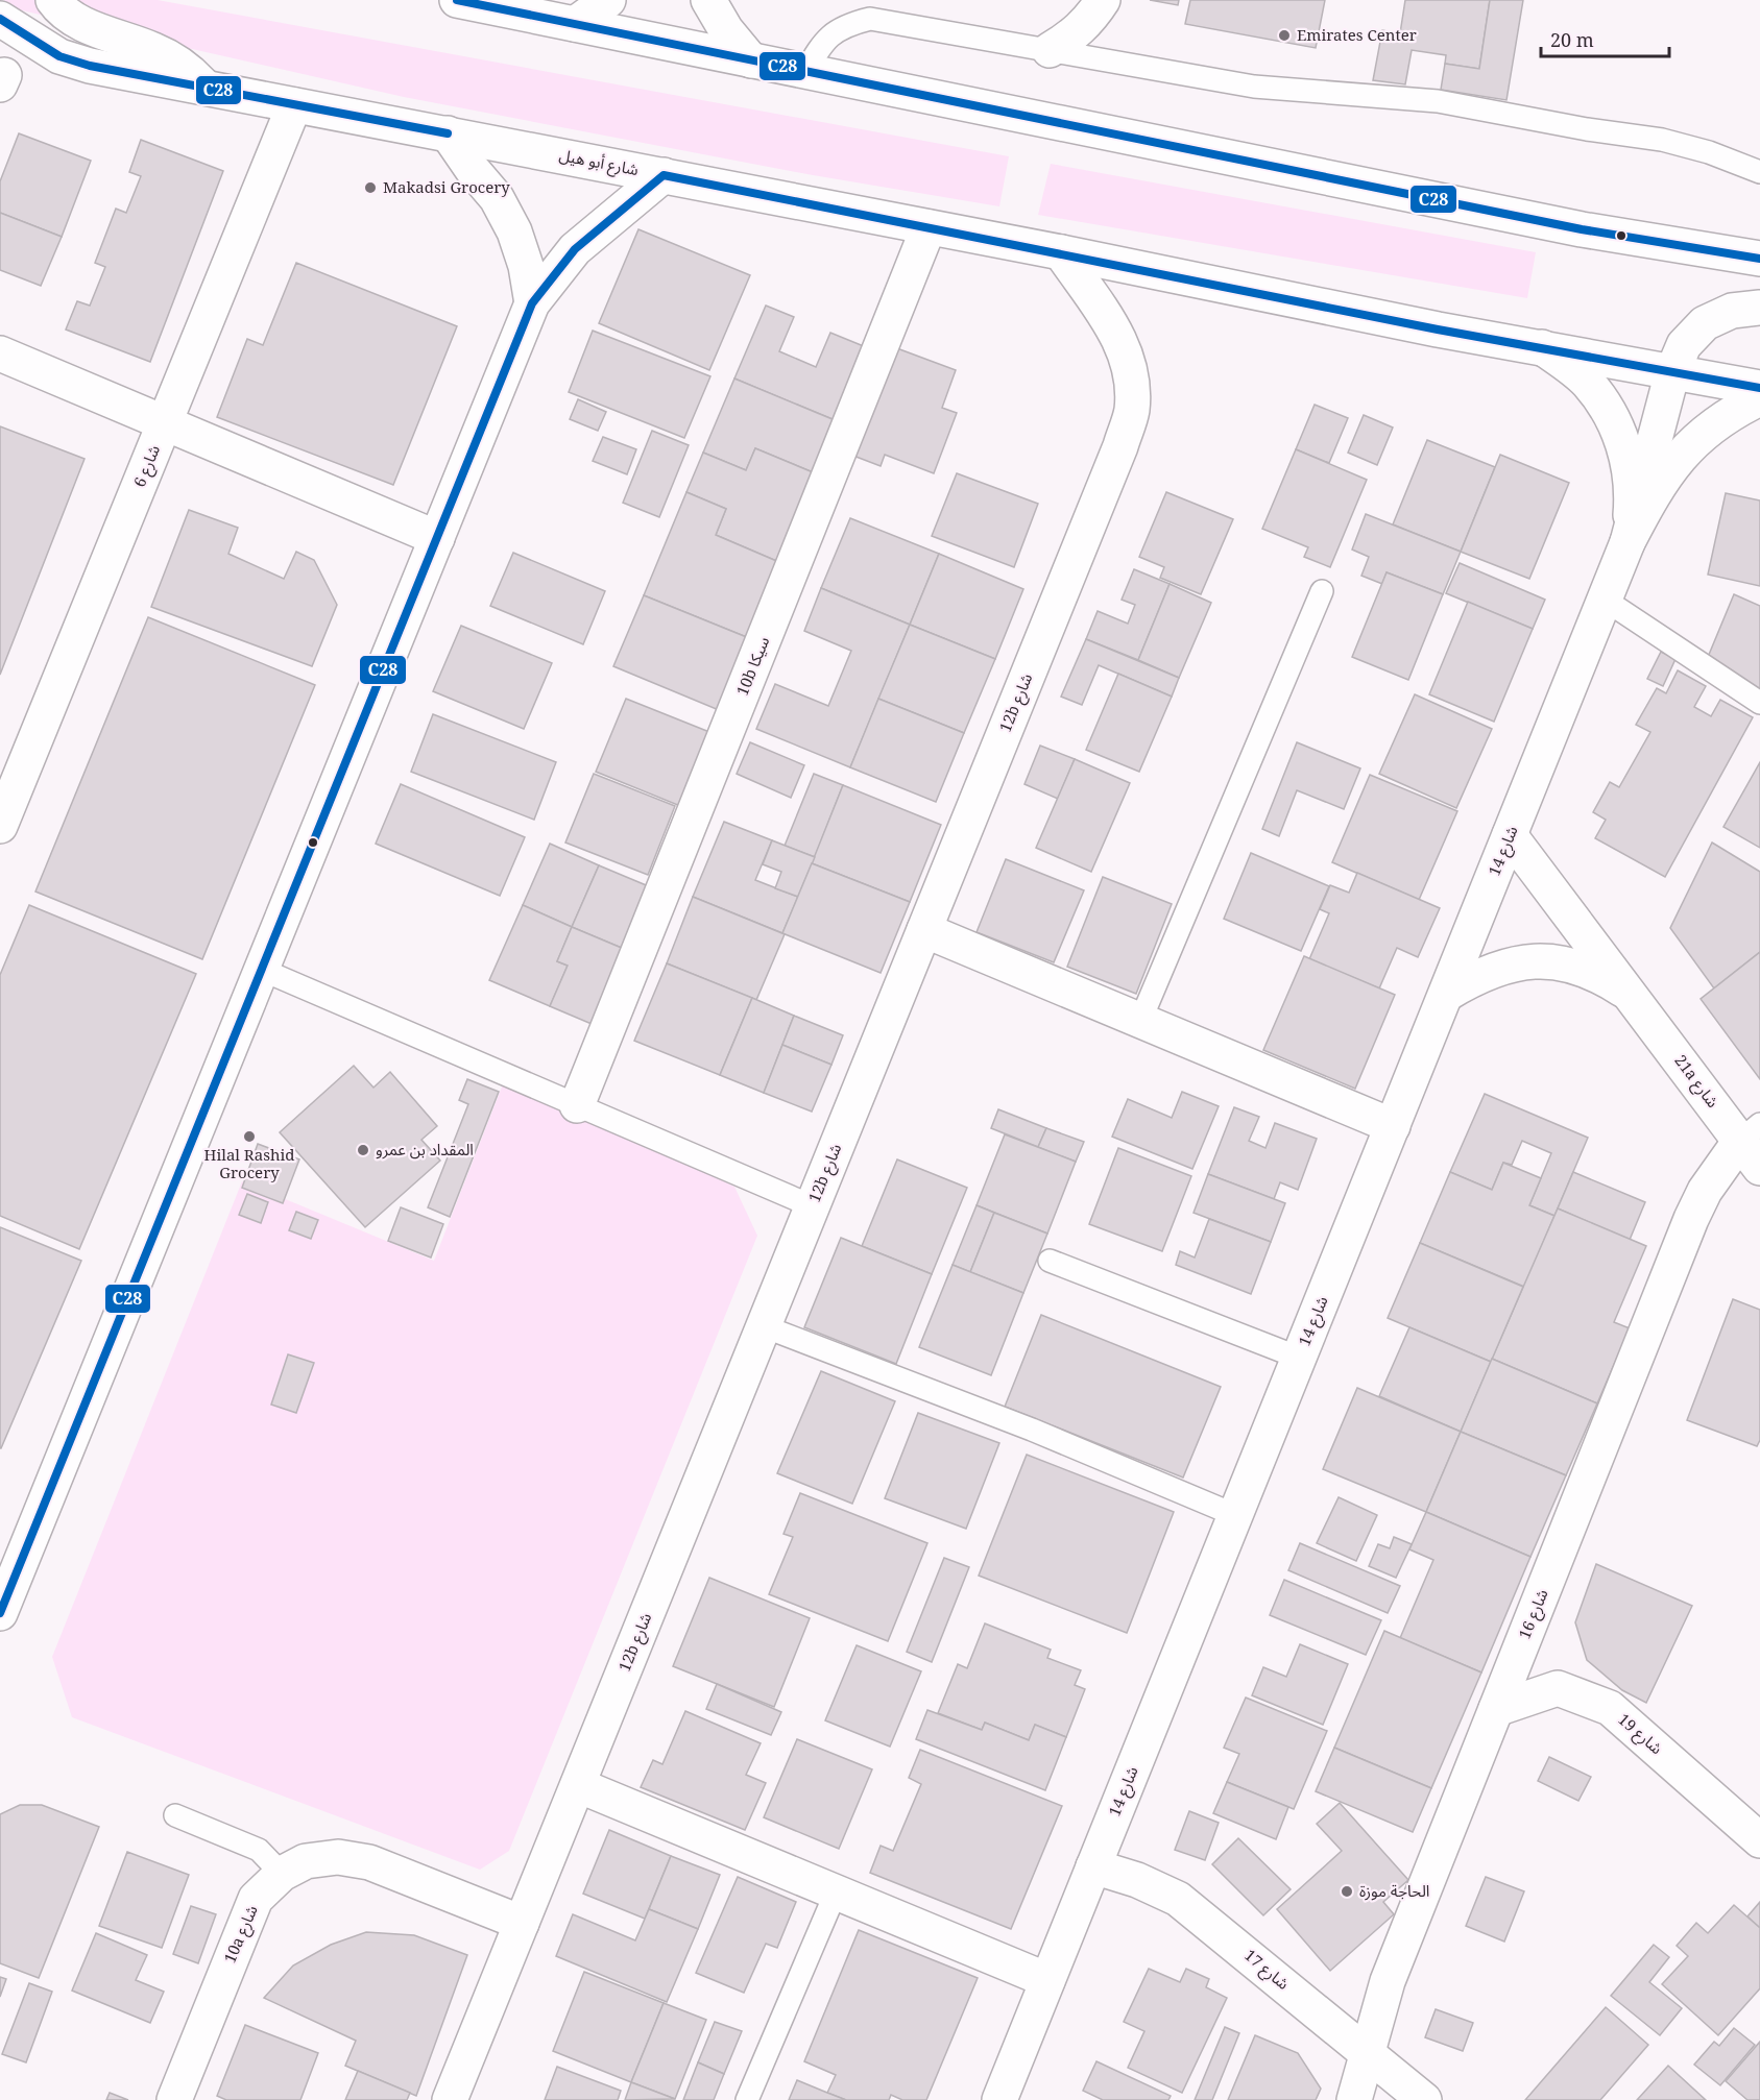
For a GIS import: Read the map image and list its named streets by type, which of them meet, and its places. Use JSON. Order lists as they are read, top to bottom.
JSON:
{
  "streets": {
    "street": [
      "شارع أبو هيل",
      "شارع 6",
      "10b سيكا",
      "12b شارع",
      "شارع 14",
      "21a شارع",
      "شارع 16",
      "شارع 19",
      "10a شارع",
      "شارع 17"
    ]
  },
  "crossings": [
    ["شارع أبو هيل", "شارع 6"],
    ["شارع أبو هيل", "10b سيكا"],
    ["شارع أبو هيل", "12b شارع"],
    ["شارع أبو هيل", "شارع 14"],
    ["12b شارع", "10a شارع"],
    ["شارع 14", "21a شارع"],
    ["شارع 14", "شارع 17"],
    ["21a شارع", "شارع 16"],
    ["شارع 16", "شارع 19"],
    ["شارع 16", "شارع 17"]
  ],
  "places": [
    "Emirates Center",
    "Makadsi Grocery",
    "Hilal Rashid Grocery",
    "المقداد بن عمرو",
    "الحاجة موزة"
  ],
  "lines": ["transit line C28"],
  "scale_bar": "20 m"
}
